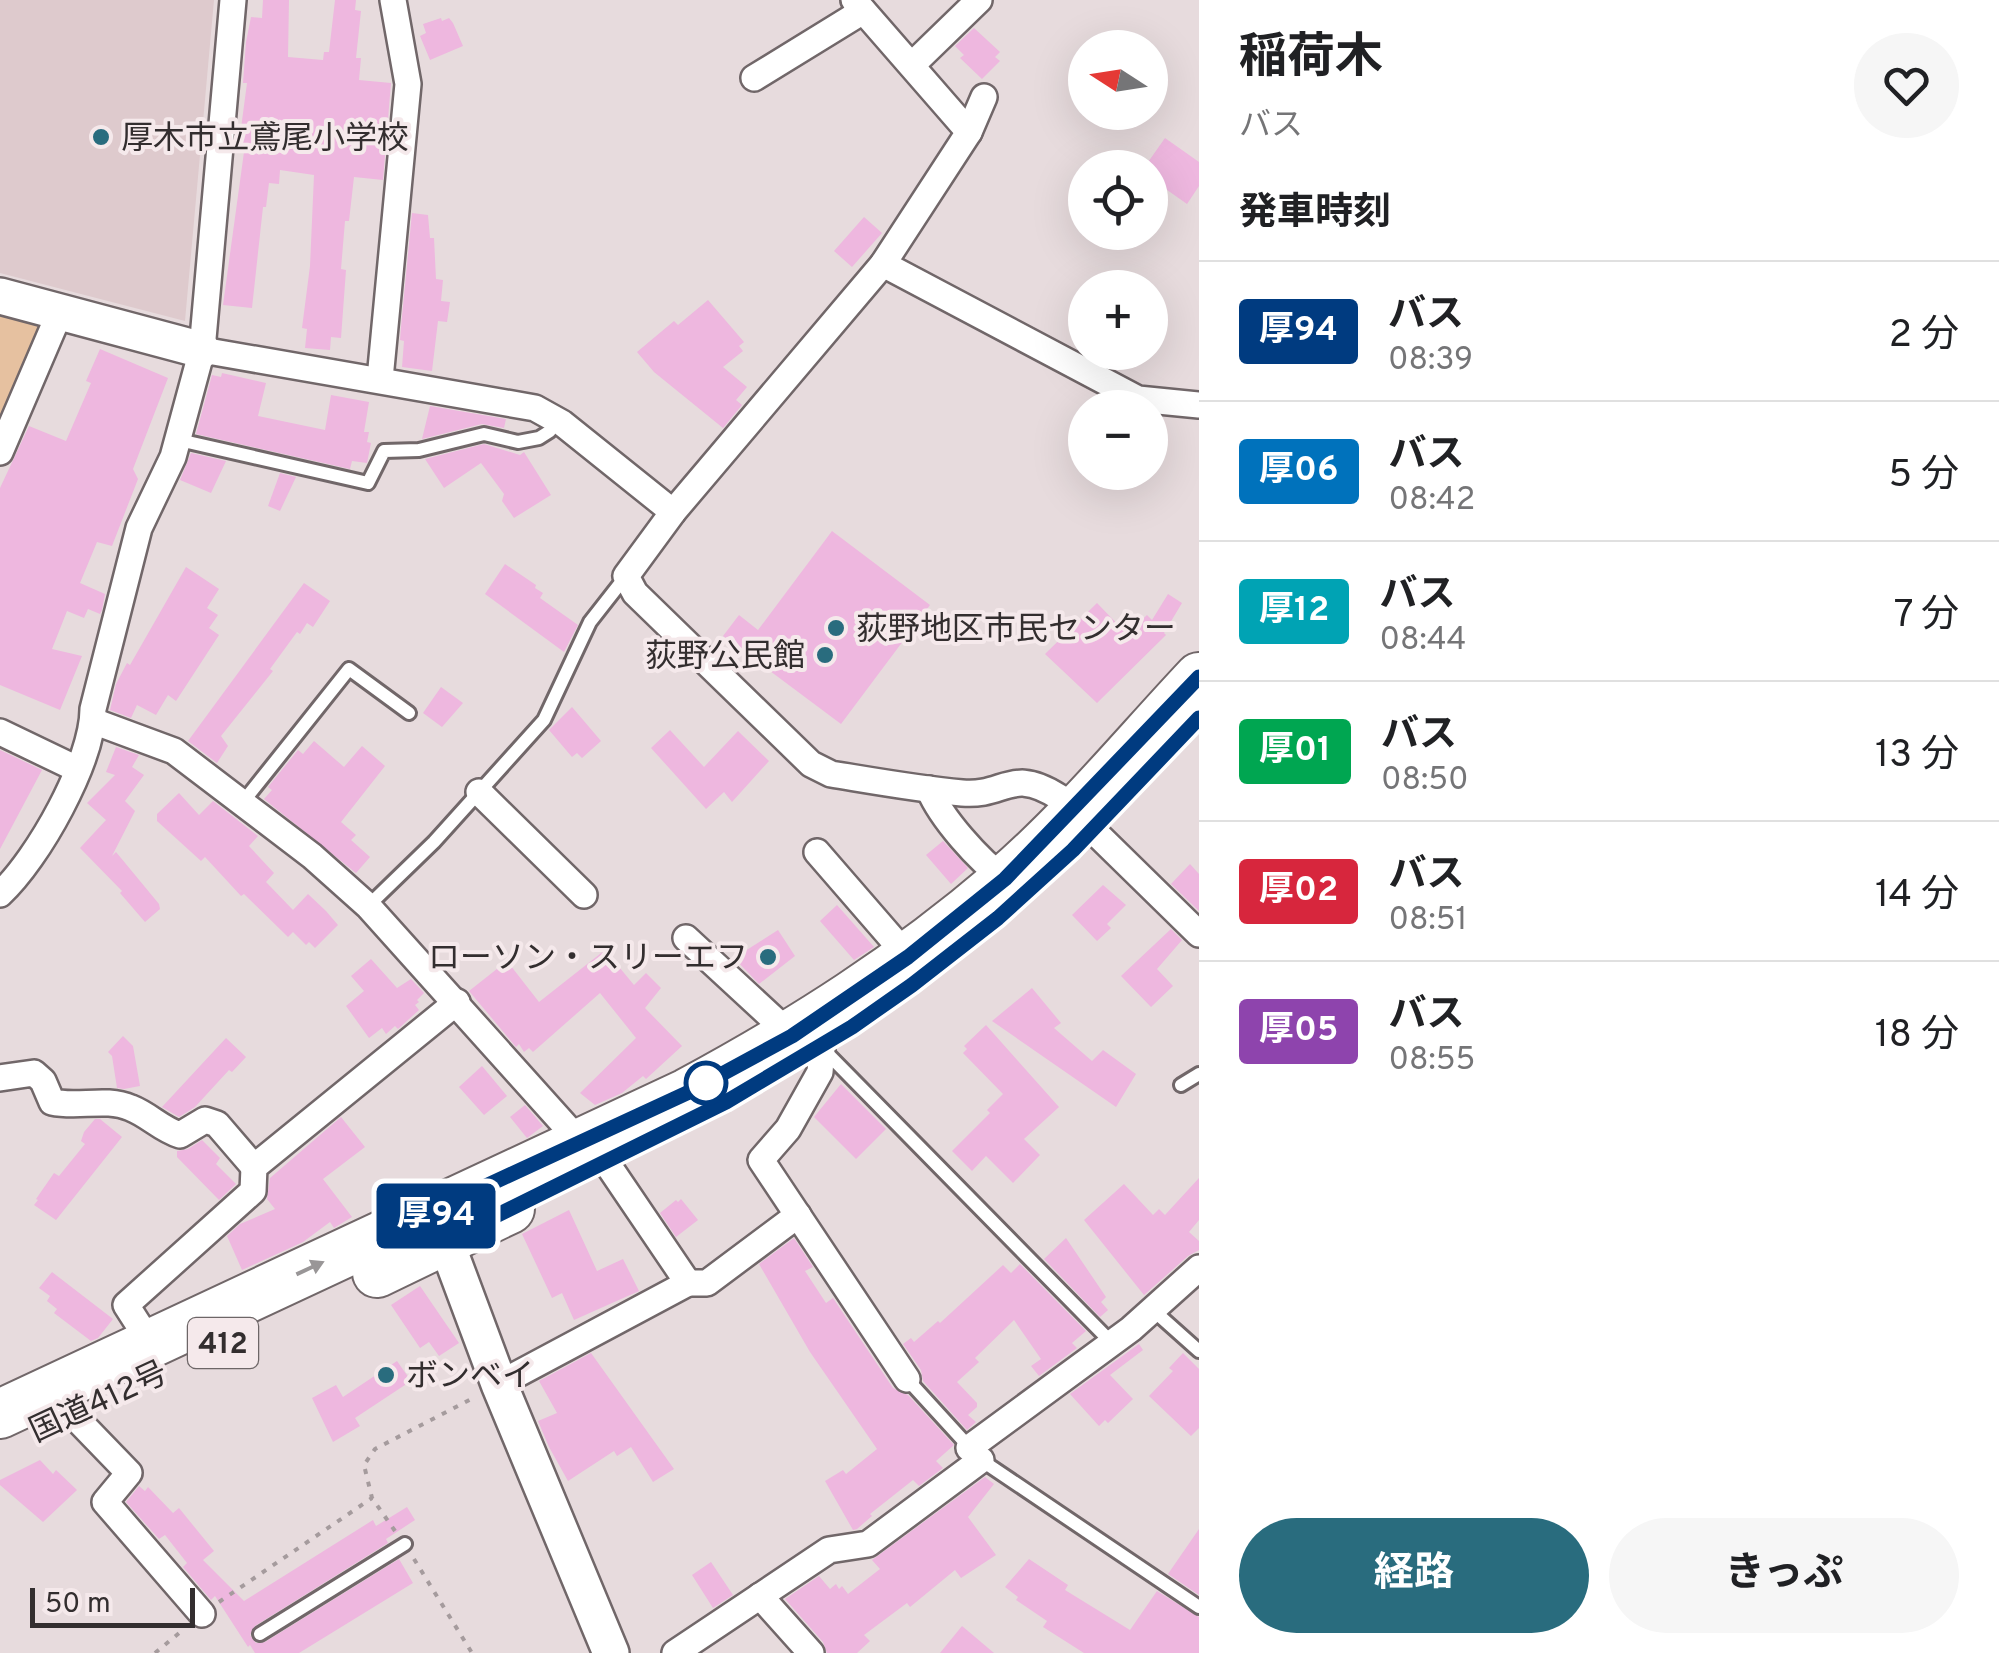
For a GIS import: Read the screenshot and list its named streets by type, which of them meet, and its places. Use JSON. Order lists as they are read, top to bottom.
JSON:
{
  "streets": {
    "highway": ["412", "国道412号"]
  },
  "places": [
    "厚木市立鳶尾小学校",
    "荻野地区市民センター",
    "荻野公民館",
    "ローソン・スリーエフ",
    "ボンベイ"
  ],
  "lines": ["bus line 厚94"],
  "scale_bar": "50 m",
  "north": "left",
  "page": {
    "on_map": "厚94",
    "heading": [
      ["稲荷木", "バス"],
      "発車時刻"
    ],
    "map_buttons": ["+", "−"],
    "list": [
      {
        "mark": "厚94",
        "name": "バス",
        "note": "08:39",
        "value": "2 分"
      },
      {
        "mark": "厚06",
        "name": "バス",
        "note": "08:42",
        "value": "5 分"
      },
      {
        "mark": "厚12",
        "name": "バス",
        "note": "08:44",
        "value": "7 分"
      },
      {
        "mark": "厚01",
        "name": "バス",
        "note": "08:50",
        "value": "13 分"
      },
      {
        "mark": "厚02",
        "name": "バス",
        "note": "08:51",
        "value": "14 分"
      },
      {
        "mark": "厚05",
        "name": "バス",
        "note": "08:55",
        "value": "18 分"
      }
    ],
    "buttons": ["経路", "きっぷ"],
    "scale": "50 m"
  }
}
